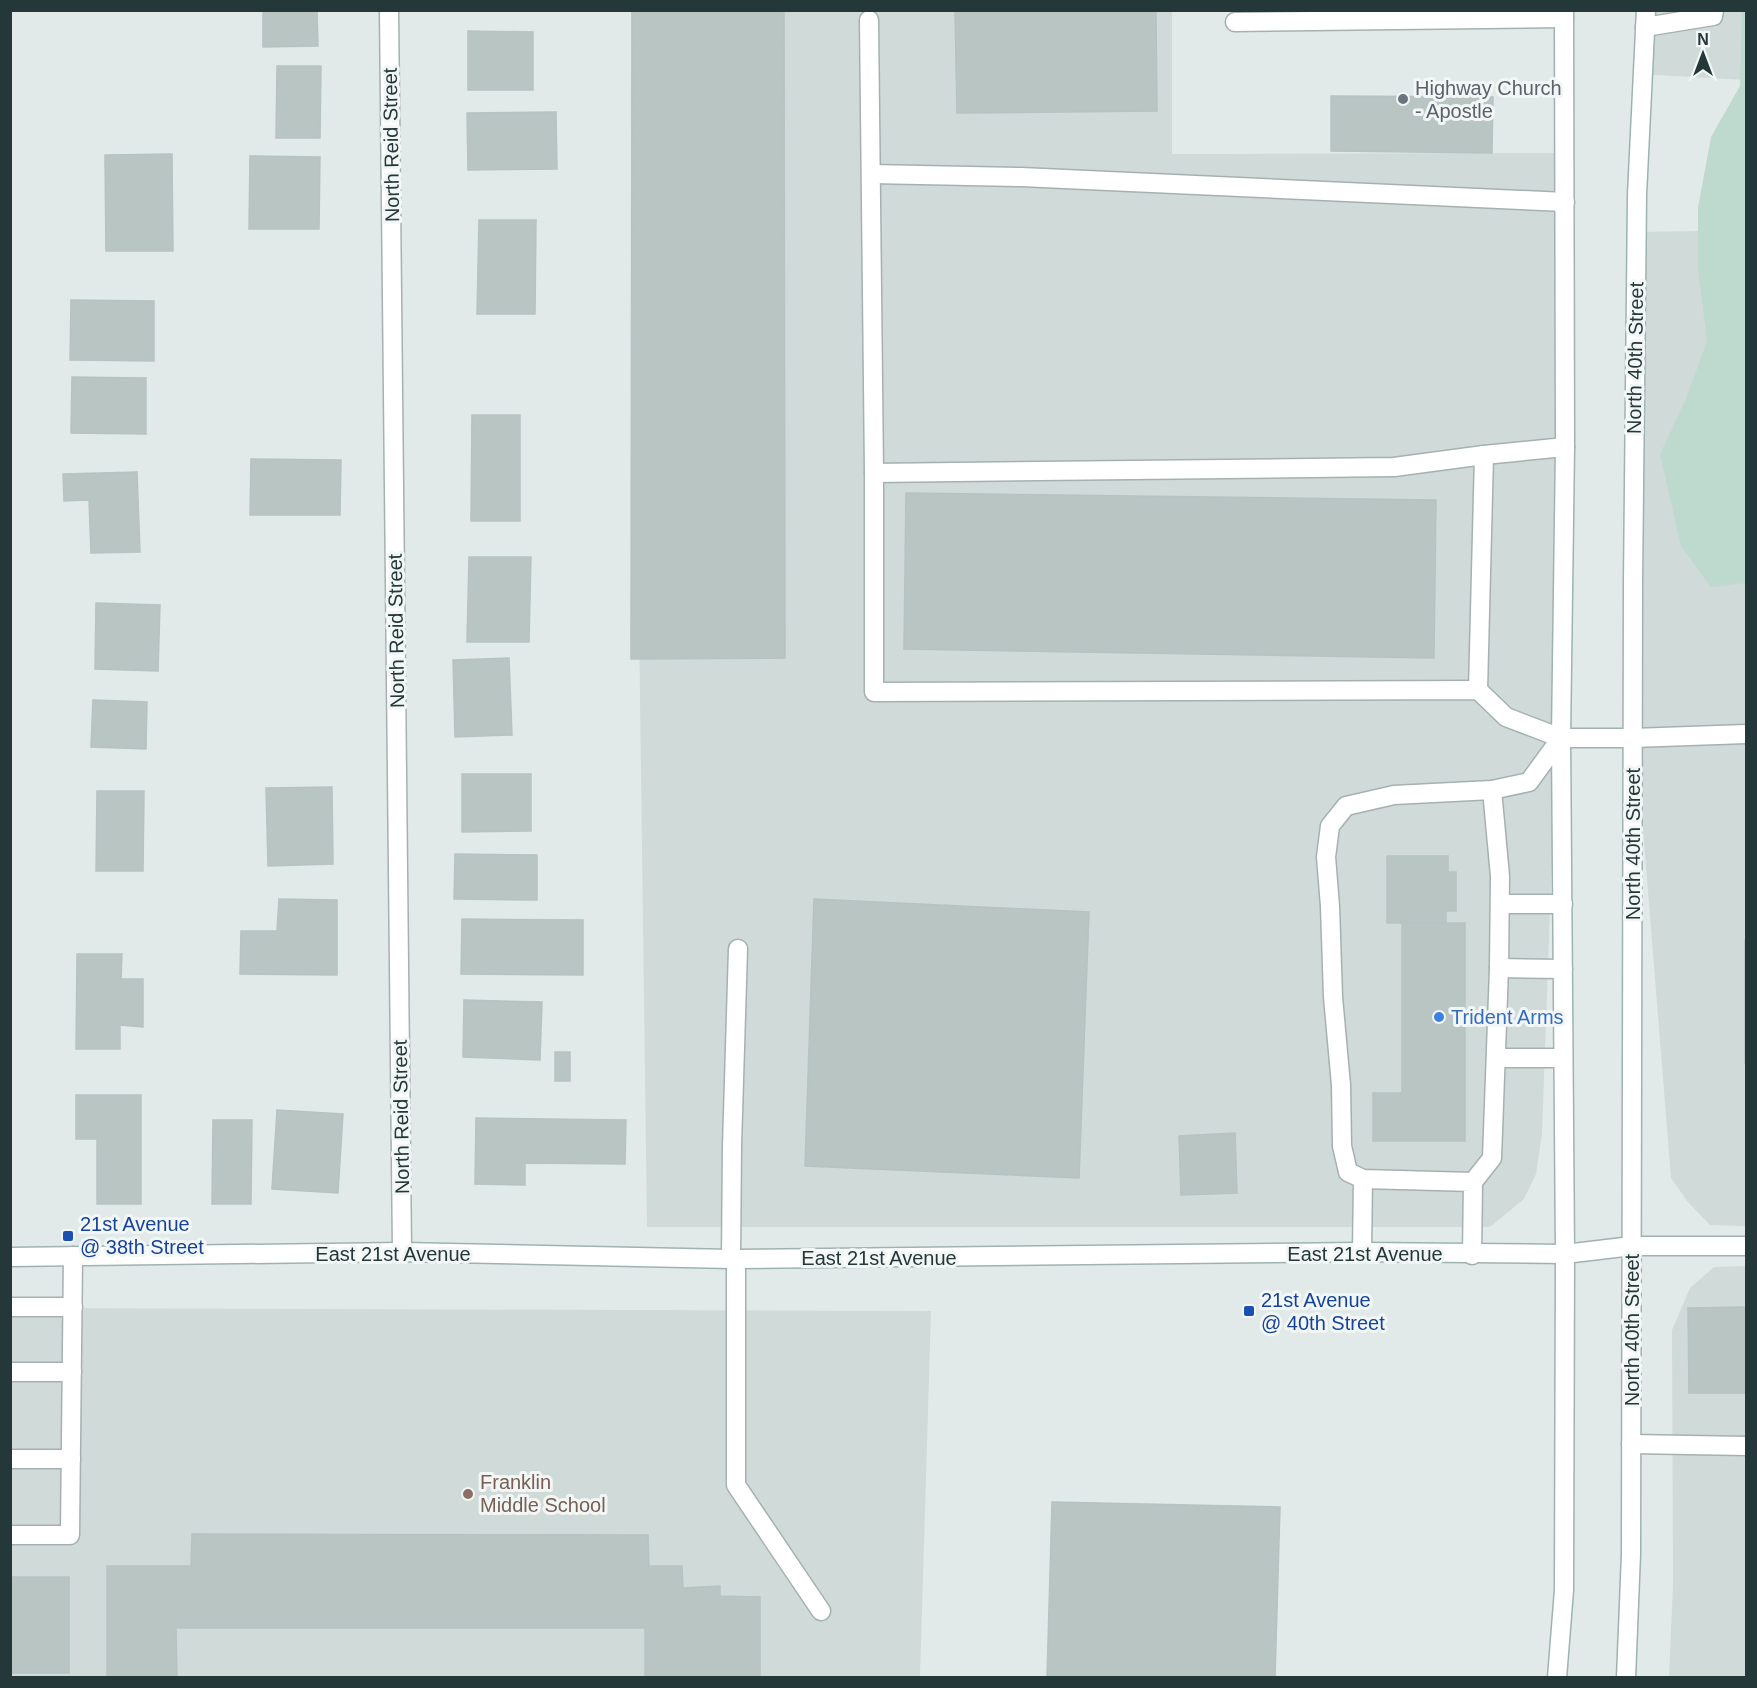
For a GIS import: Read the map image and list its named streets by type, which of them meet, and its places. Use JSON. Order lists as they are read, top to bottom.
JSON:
{
  "streets": {
    "main road": ["North Reid Street", "North 40th Street", "East 21st Avenue"]
  },
  "crossings": [
    ["North Reid Street", "East 21st Avenue"],
    ["North 40th Street", "East 21st Avenue"]
  ],
  "places": {
    "other": ["Highway Church - Apostle", "Trident Arms", "Franklin Middle School"],
    "transit": ["21st Avenue @ 38th Street", "21st Avenue @ 40th Street"]
  },
  "north": "top"
}
